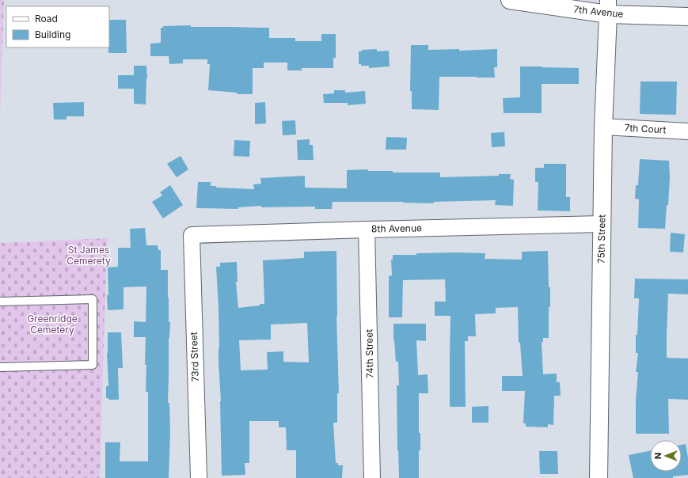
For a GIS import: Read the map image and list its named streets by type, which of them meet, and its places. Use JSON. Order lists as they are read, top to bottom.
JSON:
{
  "streets": {
    "street": [
      "7th Avenue",
      "7th Court",
      "8th Avenue",
      "75th Street",
      "74th Street",
      "73rd Street"
    ]
  },
  "crossings": [
    ["7th Avenue", "75th Street"],
    ["7th Court", "75th Street"],
    ["8th Avenue", "75th Street"],
    ["8th Avenue", "74th Street"],
    ["8th Avenue", "73rd Street"]
  ],
  "parks": ["St James Cemerety", "Greenridge Cemetery"],
  "legend": ["Road", "Building"],
  "north": "left"
}
